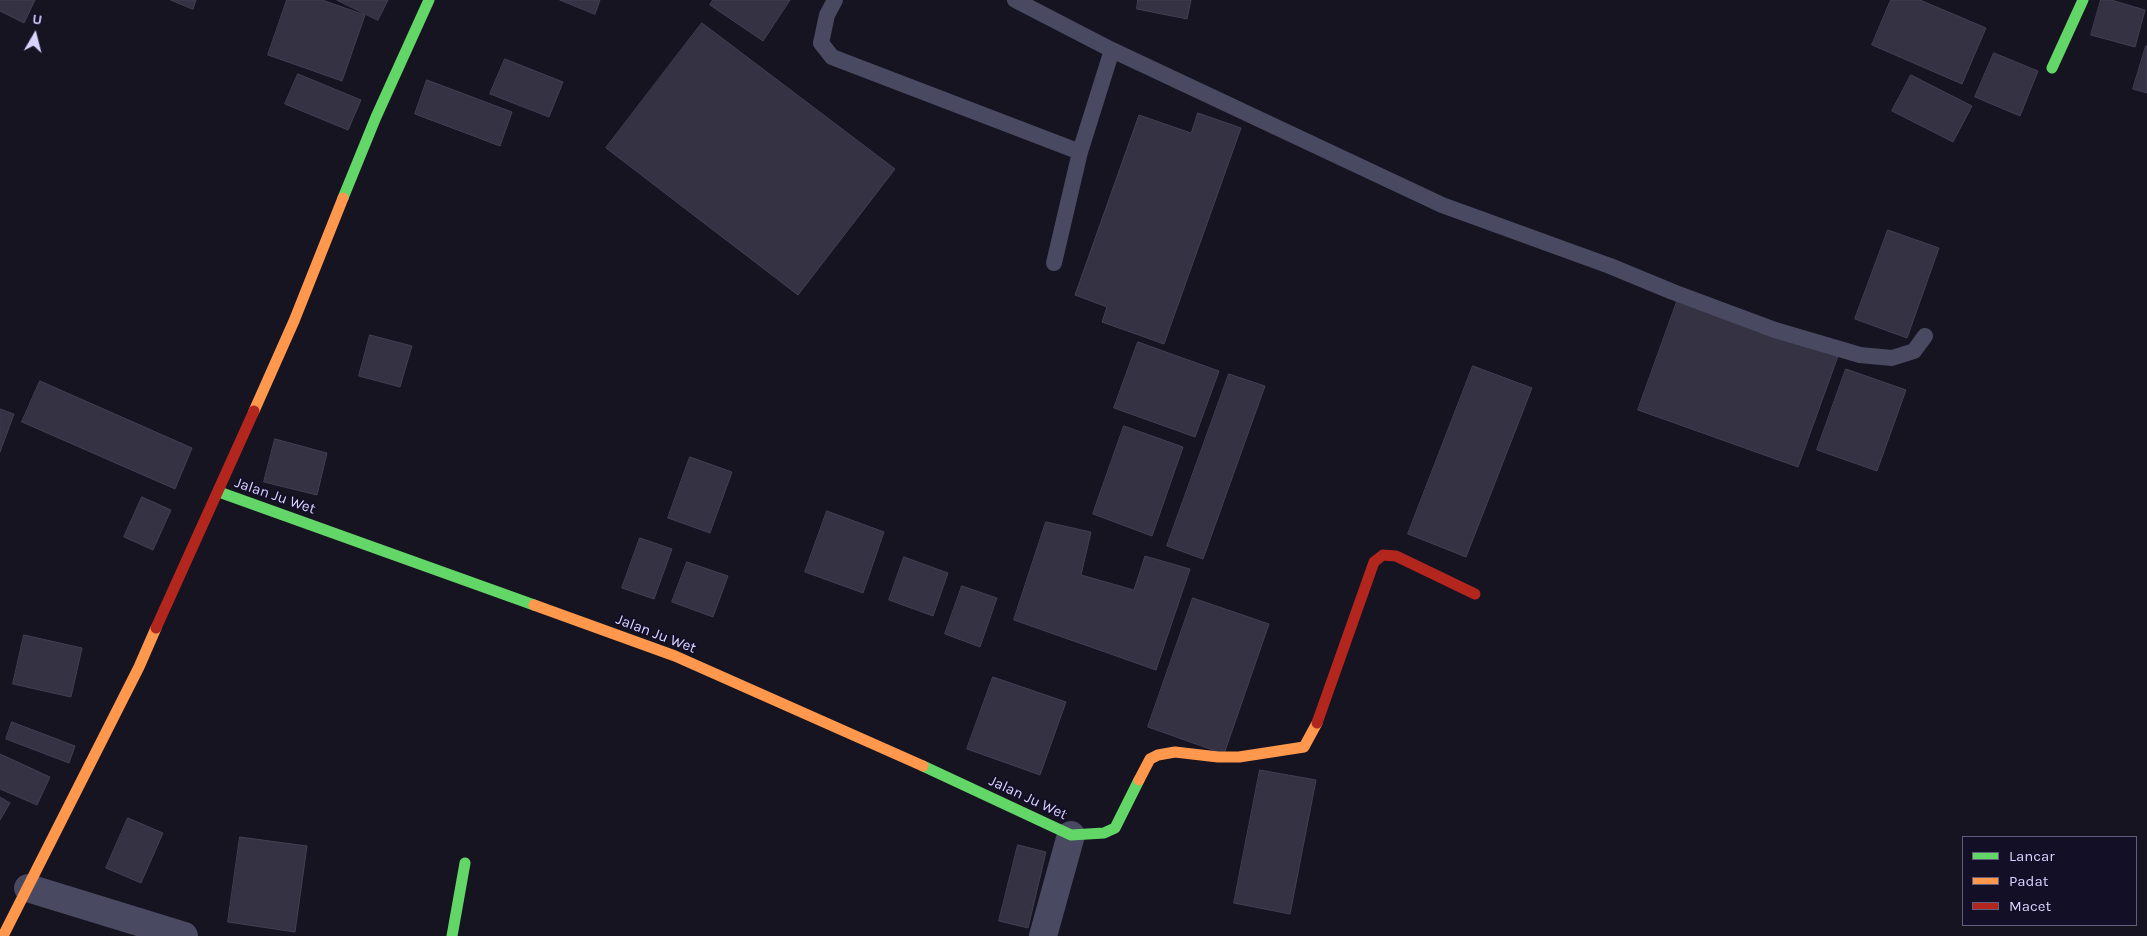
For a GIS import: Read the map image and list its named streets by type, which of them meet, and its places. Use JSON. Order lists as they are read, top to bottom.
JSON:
{
  "streets": {
    "street": ["Jalan Ju Wet"]
  },
  "legend": ["Lancar", "Padat", "Macet"],
  "north": "top"
}
